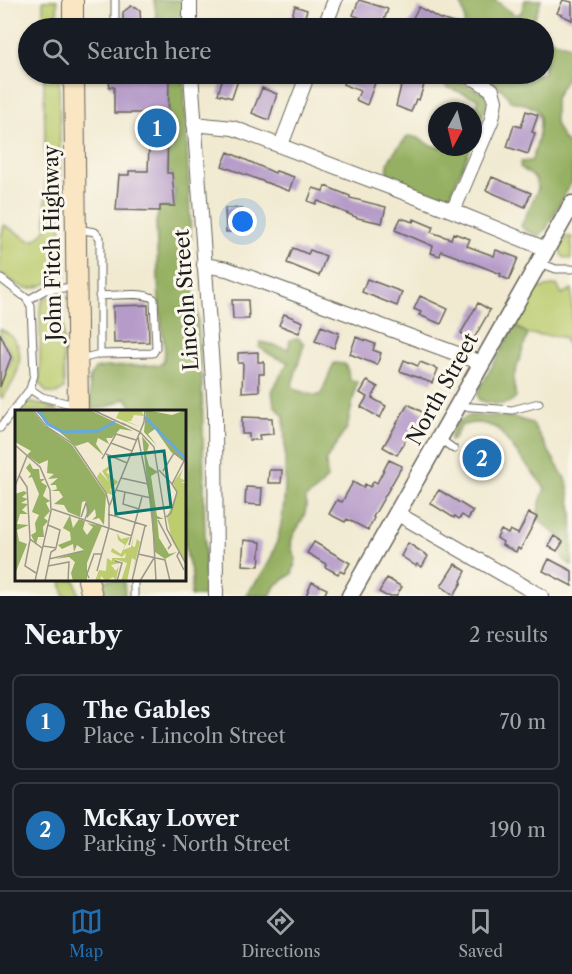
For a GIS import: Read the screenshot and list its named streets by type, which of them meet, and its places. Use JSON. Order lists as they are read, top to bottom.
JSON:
{
  "streets": {
    "main road": ["John Fitch Highway"],
    "street": ["Lincoln Street", "North Street"]
  },
  "north": "bottom",
  "page": {
    "search": "Search here",
    "pins": ["1", "2"],
    "heading": ["Nearby", "2 results"],
    "list": [
      {
        "mark": "1",
        "name": "The Gables",
        "note": "Place · Lincoln Street",
        "value": "70 m"
      },
      {
        "mark": "2",
        "name": "McKay Lower",
        "note": "Parking · North Street",
        "value": "190 m"
      }
    ],
    "nav": ["Map", "Directions", "Saved"]
  }
}
